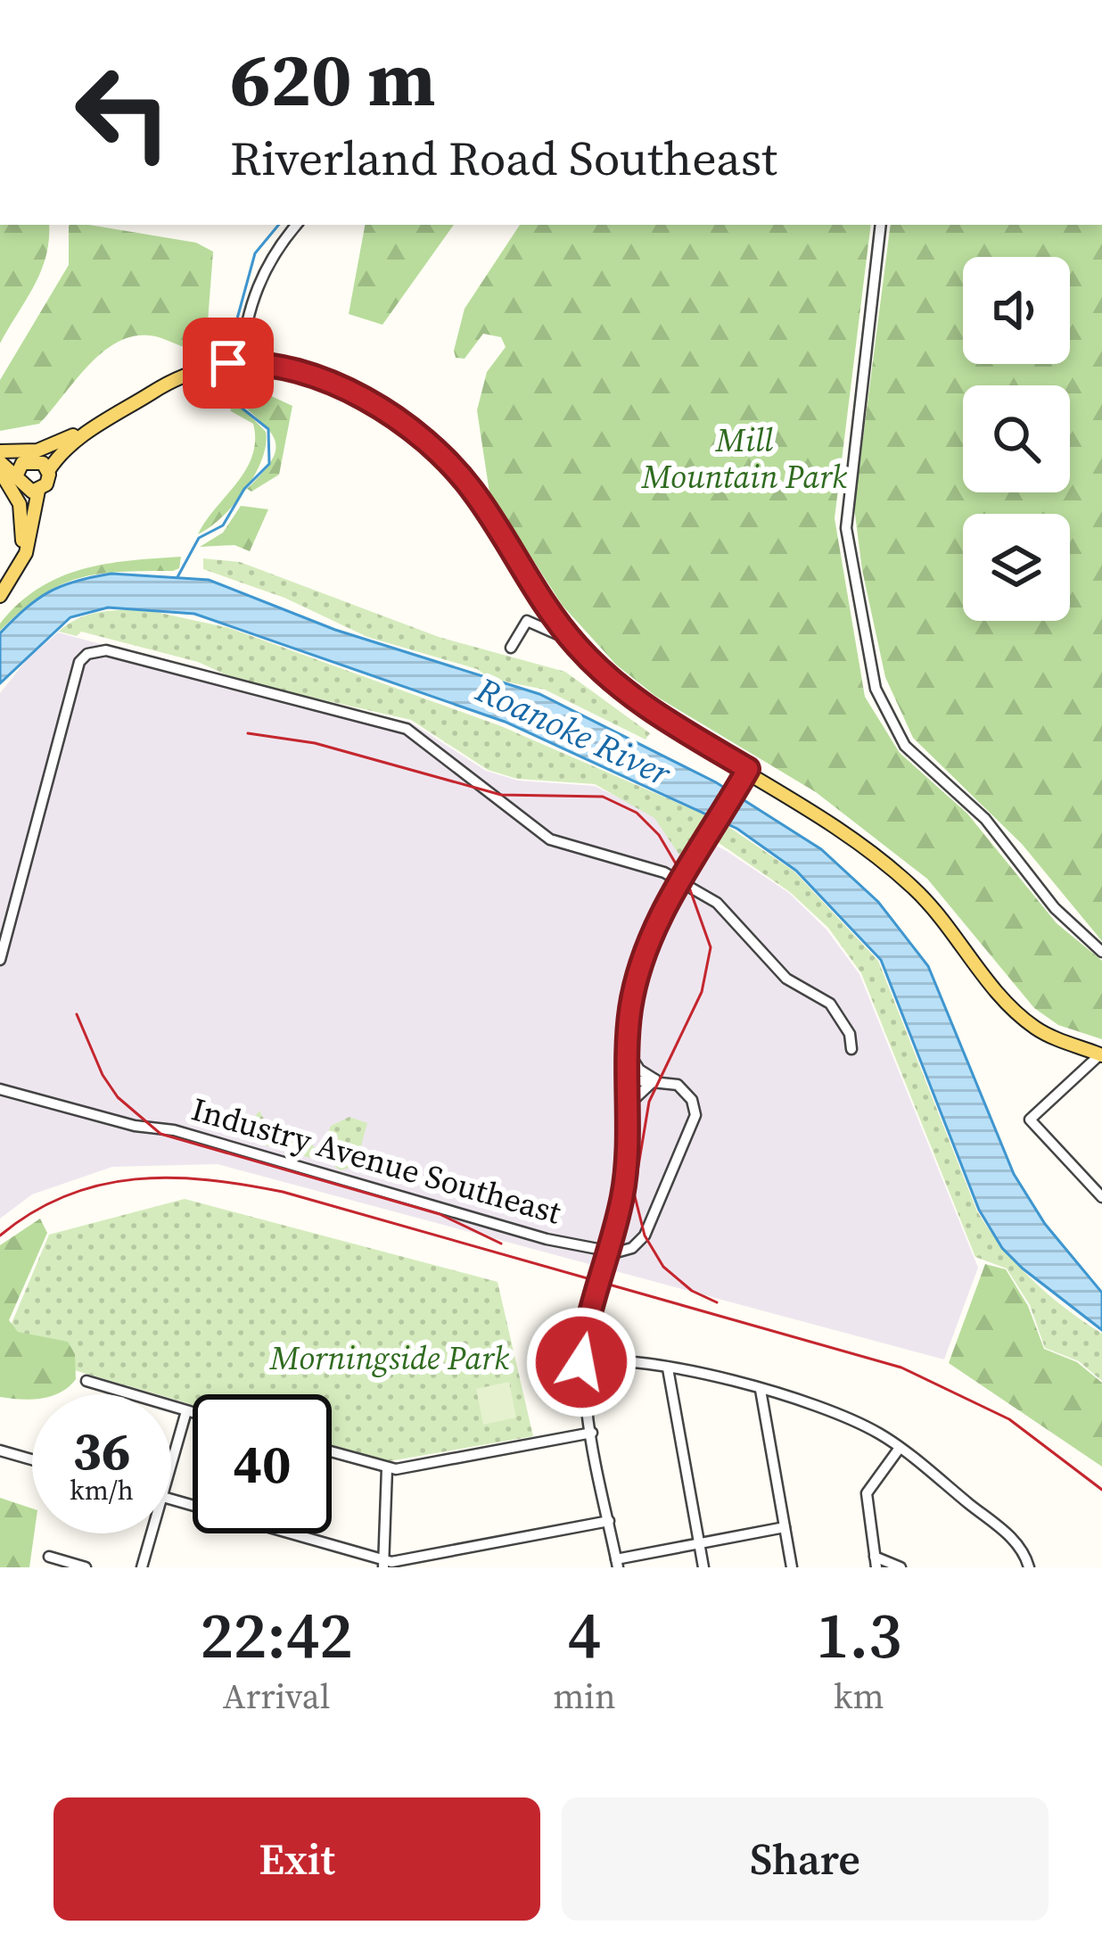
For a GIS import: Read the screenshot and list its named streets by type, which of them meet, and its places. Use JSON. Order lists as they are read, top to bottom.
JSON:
{
  "streets": {
    "street": ["Industry Avenue Southeast"]
  },
  "water": ["Roanoke River"],
  "parks": ["Mill Mountain Park", "Morningside Park"],
  "page": {
    "turn": ["620 m", "Riverland Road Southeast"],
    "speed": "36 km/h",
    "limit": "40",
    "eta": [
      "22:42",
      "Arrival",
      "4",
      "min",
      "1.3",
      "km"
    ],
    "buttons": ["Exit", "Share"]
  }
}
